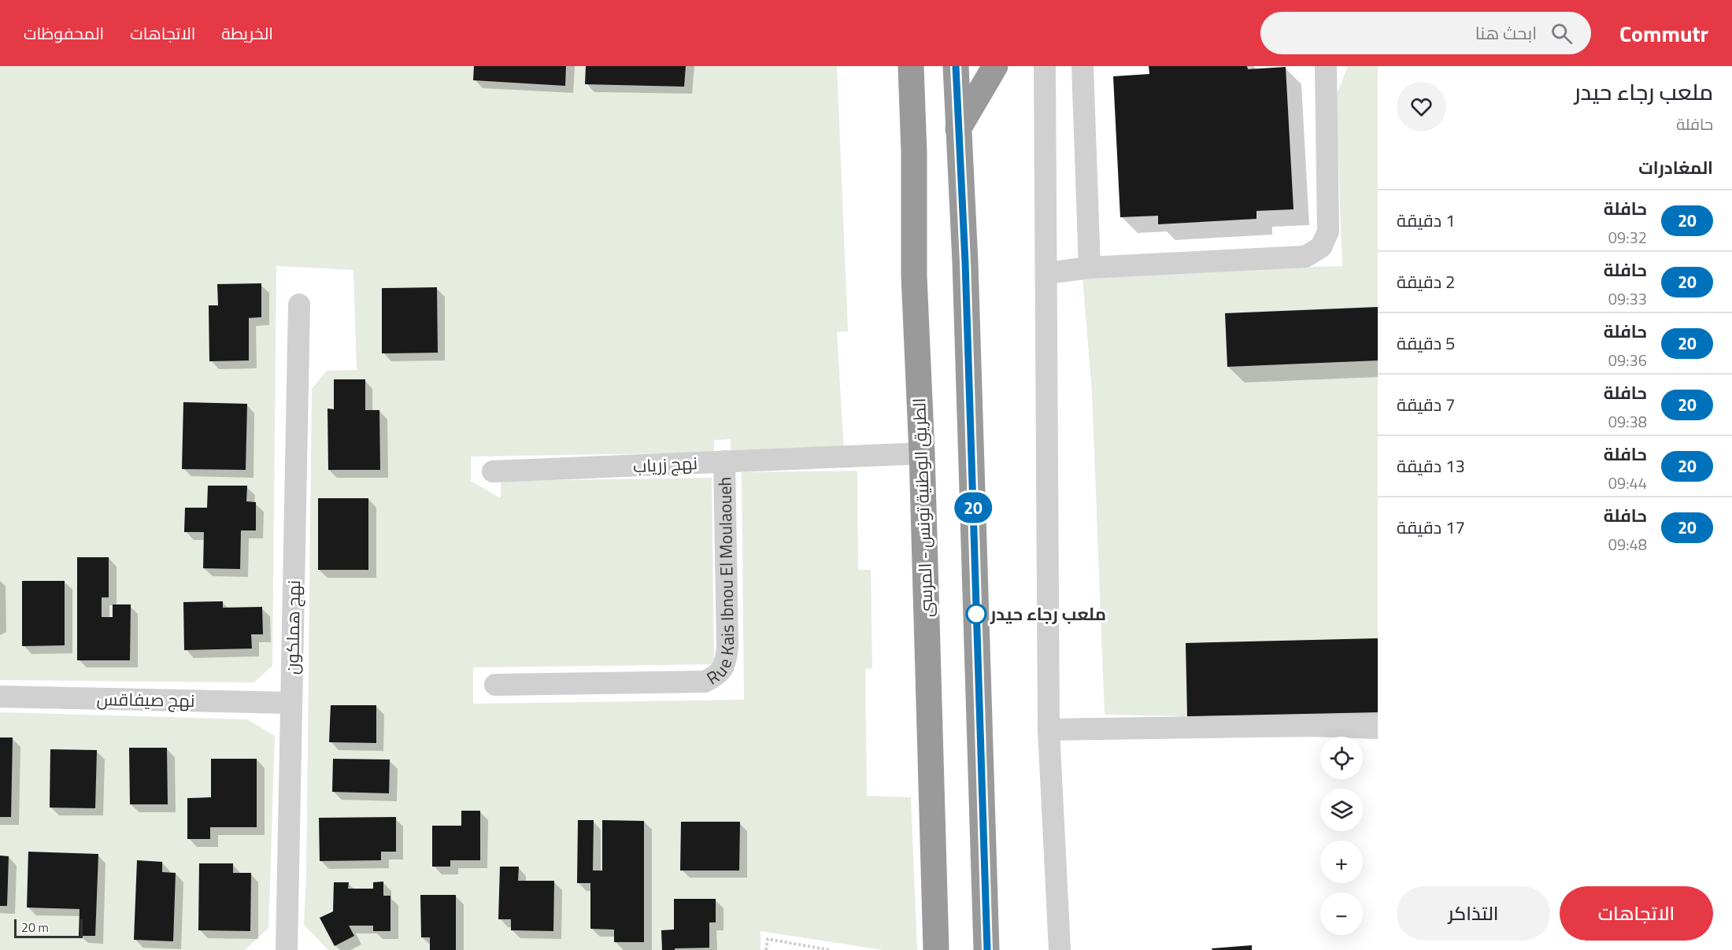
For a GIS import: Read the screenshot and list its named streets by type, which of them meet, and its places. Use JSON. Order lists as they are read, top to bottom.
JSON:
{
  "streets": {
    "highway": ["الطريق الوطنية تونس - المرسى"],
    "street": [
      "نهج زرياب",
      "Rue Kais Ibnou El Moulaoueh",
      "نهج هملكون",
      "نهج صيفاقس"
    ]
  },
  "crossings": [
    ["نهج زرياب", "الطريق الوطنية تونس - المرسى"],
    ["نهج زرياب", "Rue Kais Ibnou El Moulaoueh"],
    ["نهج هملكون", "نهج صيفاقس"]
  ],
  "places": ["ملعب رجاء حيدر"],
  "lines": ["bus line 20"],
  "scale_bar": "20 m",
  "page": {
    "header": "Commutr",
    "search": "ابحث هنا",
    "nav": ["الخريطة", "الاتجاهات", "المحفوظات"],
    "heading": [
      ["ملعب رجاء حيدر", "حافلة"],
      "المغادرات"
    ],
    "on_map": "20",
    "list": [
      {
        "mark": "20",
        "name": "حافلة",
        "note": "09:32",
        "value": "1 دقيقة"
      },
      {
        "mark": "20",
        "name": "حافلة",
        "note": "09:33",
        "value": "2 دقيقة"
      },
      {
        "mark": "20",
        "name": "حافلة",
        "note": "09:36",
        "value": "5 دقيقة"
      },
      {
        "mark": "20",
        "name": "حافلة",
        "note": "09:38",
        "value": "7 دقيقة"
      },
      {
        "mark": "20",
        "name": "حافلة",
        "note": "09:44",
        "value": "13 دقيقة"
      },
      {
        "mark": "20",
        "name": "حافلة",
        "note": "09:48",
        "value": "17 دقيقة"
      }
    ],
    "map_buttons": ["+", "−"],
    "buttons": ["الاتجاهات", "التذاكر"],
    "scale": "20 m"
  }
}
